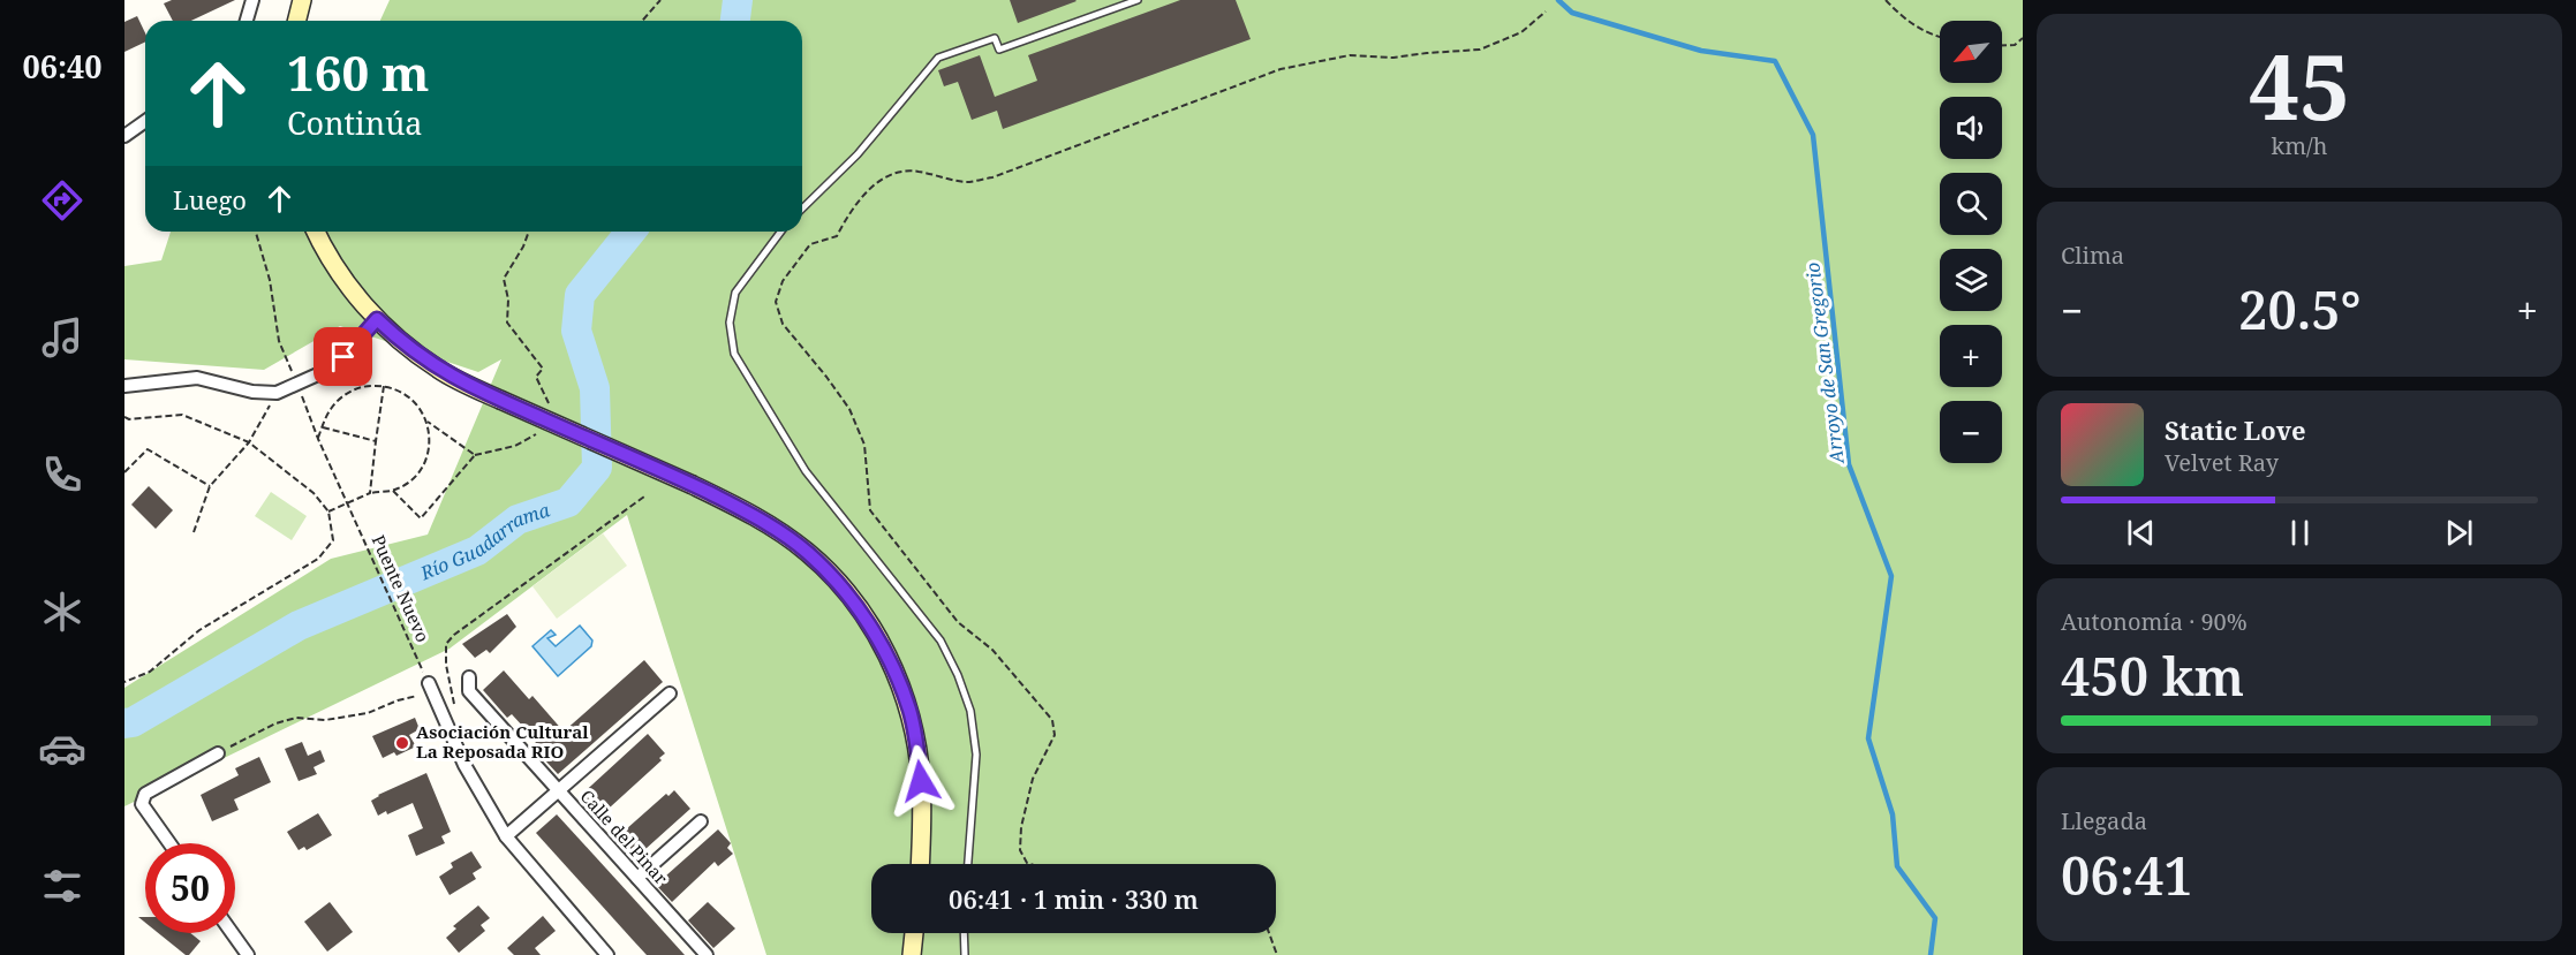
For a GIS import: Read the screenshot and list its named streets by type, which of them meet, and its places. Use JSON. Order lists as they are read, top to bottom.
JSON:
{
  "streets": {
    "street": ["Calle del Pinar"],
    "path": ["Puente Nuevo"]
  },
  "water": ["Arroyo de San Gregorio", "Río Guadarrama"],
  "places": ["Asociación Cultural La Reposada RIO"],
  "north": "bottom left",
  "page": {
    "tabs": "06:40",
    "tile": [
      ["45", "km/h"],
      "Clima",
      ["Autonomía · 90%", "450 km"],
      ["Llegada", "06:41"]
    ],
    "map_buttons": ["+", "−"],
    "turn": ["160 m", "Continúa"],
    "then": "Luego",
    "heat": ["−", "20.5°", "+"],
    "song": ["Static Love", "Velvet Ray"],
    "limit": "50",
    "trip": "06:41 · 1 min · 330 m"
  }
}
